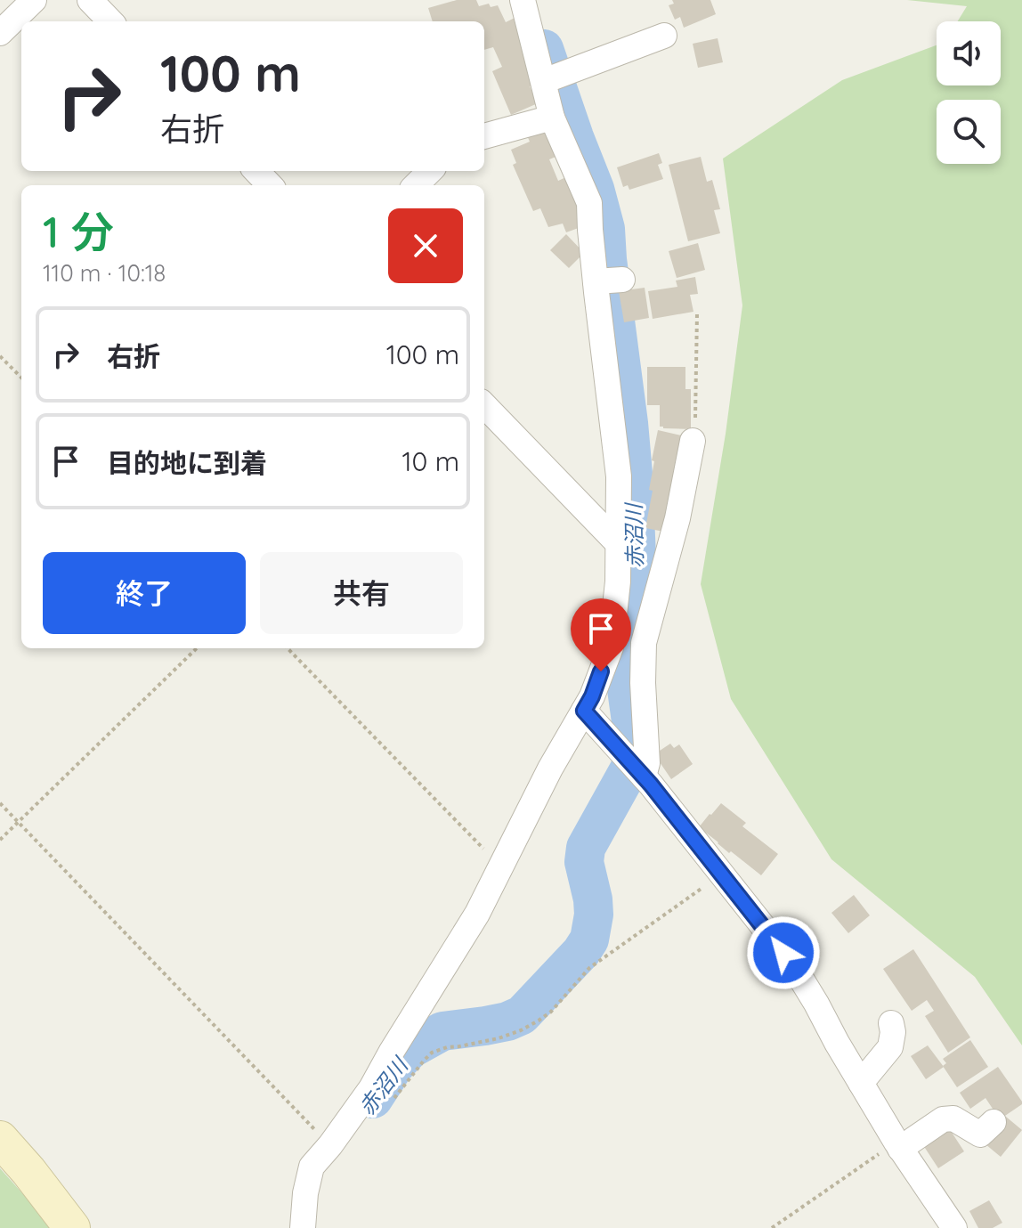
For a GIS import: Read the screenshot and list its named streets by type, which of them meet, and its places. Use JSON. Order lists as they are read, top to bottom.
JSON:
{
  "water": ["赤沼川"],
  "page": {
    "turn": ["100 m", "右折"],
    "heading": ["1 分", "110 m · 10:18"],
    "list": [
      {
        "name": "右折",
        "value": "100 m"
      },
      {
        "name": "目的地に到着",
        "value": "10 m"
      }
    ],
    "buttons": ["終了", "共有"]
  }
}
